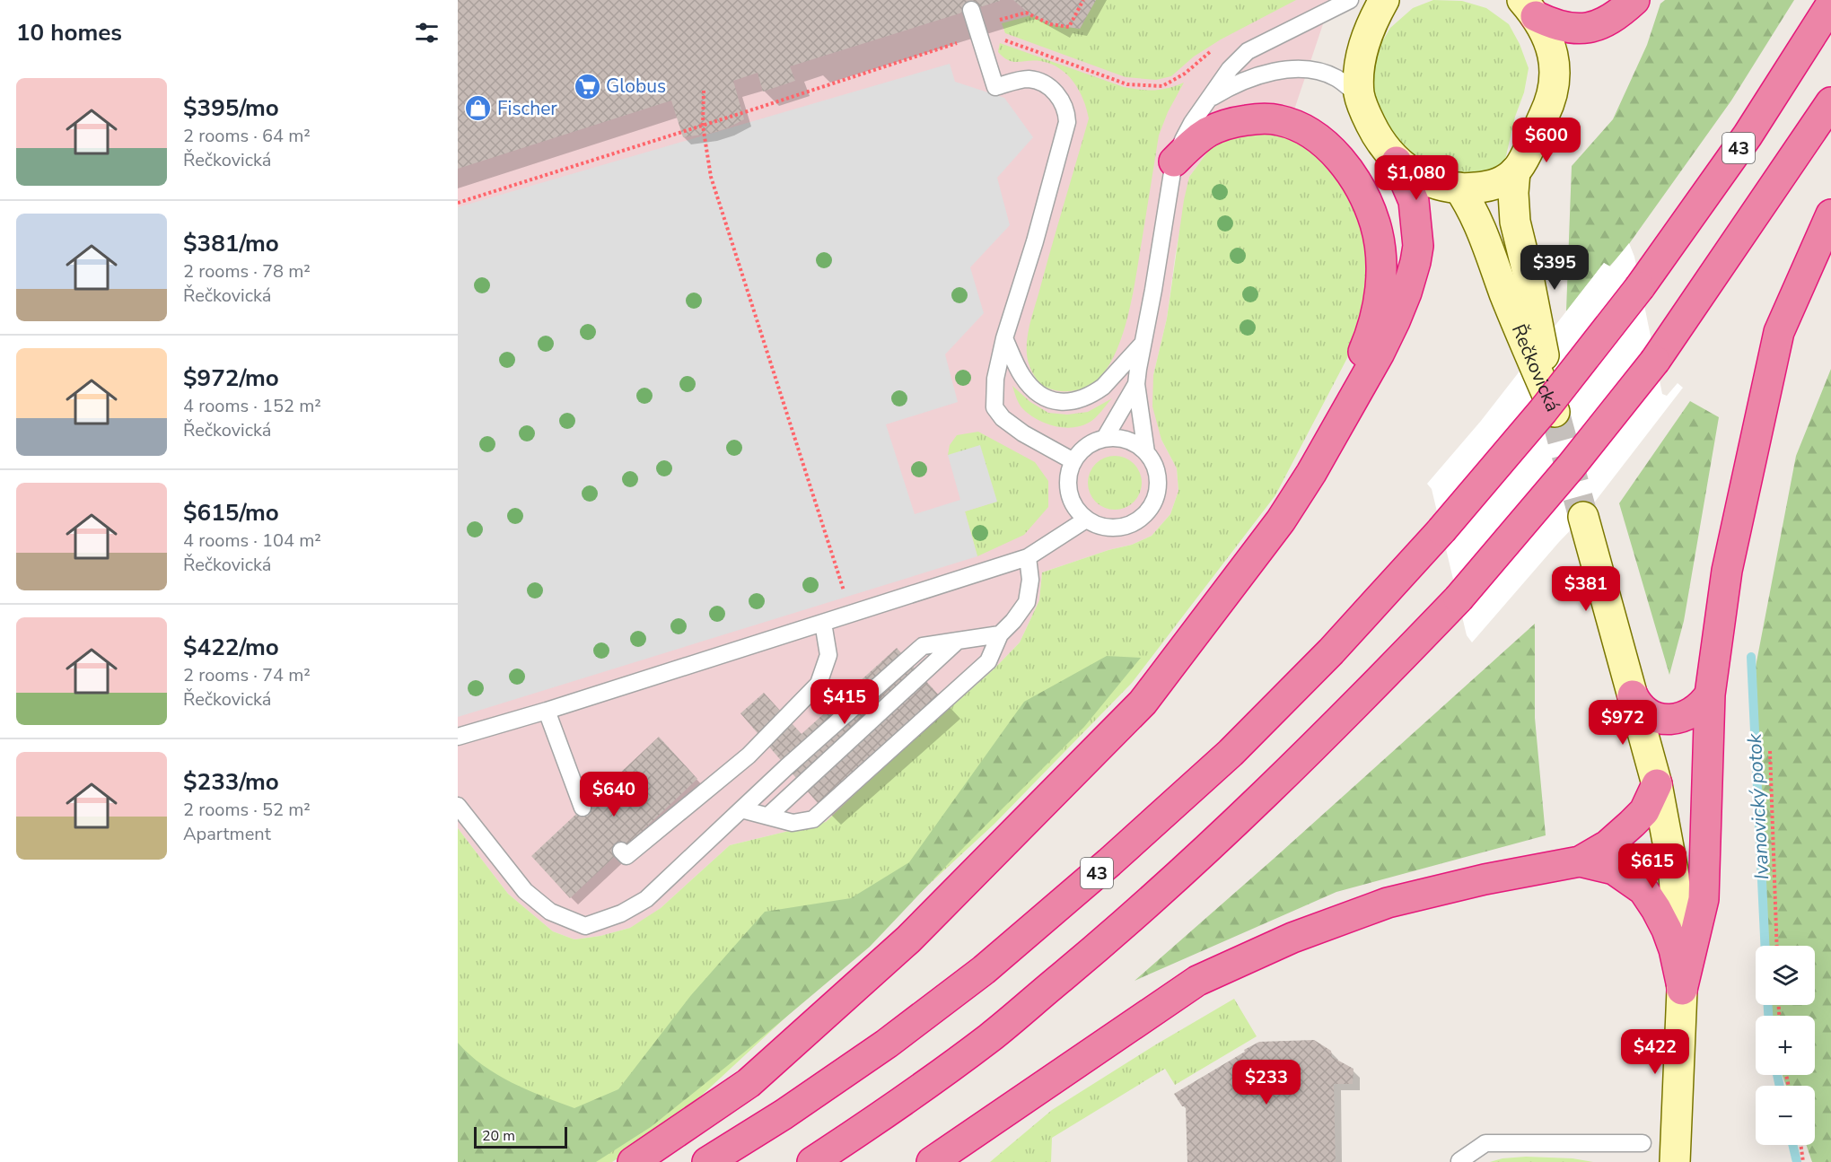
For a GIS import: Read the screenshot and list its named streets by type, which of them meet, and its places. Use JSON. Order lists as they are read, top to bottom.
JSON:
{
  "streets": {
    "highway": ["43"],
    "street": ["Řečkovická"]
  },
  "water": ["Ivanovický potok"],
  "places": {
    "supermarket": ["Globus"],
    "shop": ["Fischer"]
  },
  "scale_bar": "20 m",
  "page": {
    "heading": "10 homes",
    "list": [
      {
        "name": "$395/mo",
        "note": "2 rooms · 64 m² · Řečkovická"
      },
      {
        "name": "$381/mo",
        "note": "2 rooms · 78 m² · Řečkovická"
      },
      {
        "name": "$972/mo",
        "note": "4 rooms · 152 m² · Řečkovická"
      },
      {
        "name": "$615/mo",
        "note": "4 rooms · 104 m² · Řečkovická"
      },
      {
        "name": "$422/mo",
        "note": "2 rooms · 74 m² · Řečkovická"
      },
      {
        "name": "$233/mo",
        "note": "2 rooms · 52 m² · Apartment"
      }
    ],
    "price": [
      "$600",
      "$1,080",
      "$395",
      "$381",
      "$415",
      "$972",
      "$640",
      "$615",
      "$422",
      "$233"
    ],
    "map_buttons": ["+", "−"],
    "scale": "20 m"
  }
}
